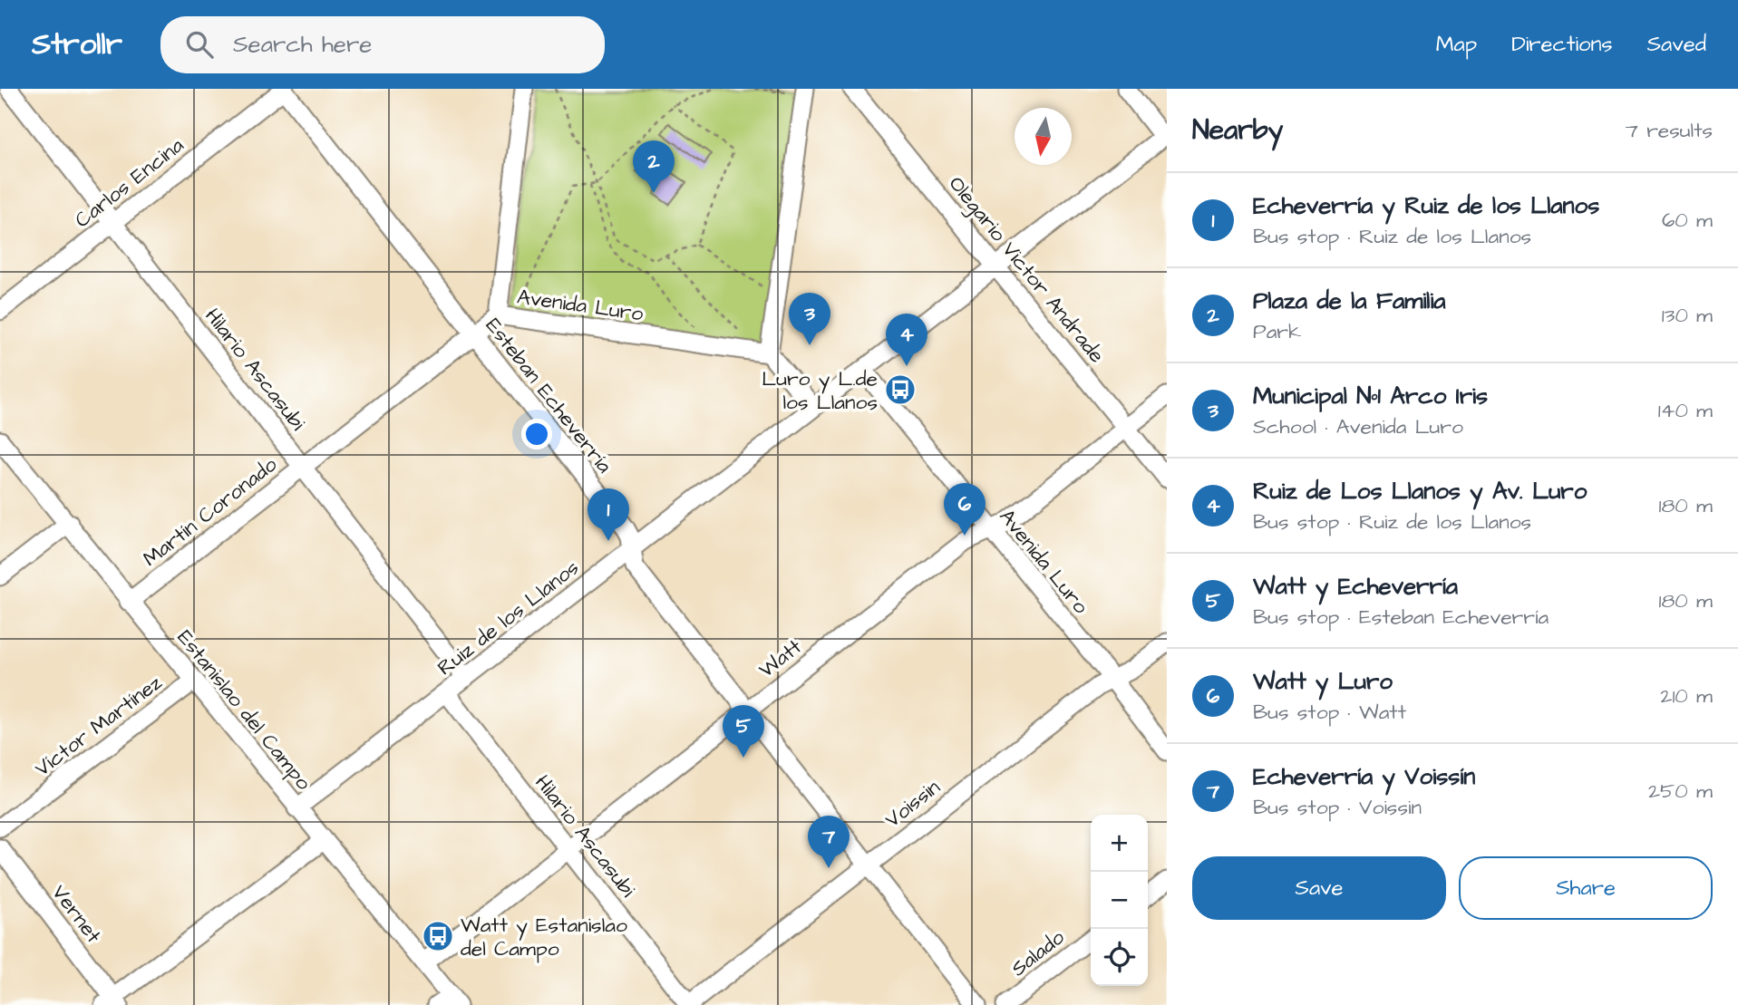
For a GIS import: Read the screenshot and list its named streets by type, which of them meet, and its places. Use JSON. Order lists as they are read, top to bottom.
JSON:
{
  "streets": {
    "street": [
      "Carlos Encina",
      "Olegario Victor Andrade",
      "Avenida Luro",
      "Hilario Ascasubi",
      "Esteban Echeverría",
      "Martín Coronado",
      "Ruiz de los Llanos",
      "Watt",
      "Estanislao del Campo",
      "Víctor Martínez",
      "Voissin",
      "Vernet",
      "Salado"
    ]
  },
  "crossings": [
    ["Carlos Encina", "Hilario Ascasubi"],
    ["Carlos Encina", "Esteban Echeverría"],
    ["Olegario Victor Andrade", "Ruiz de los Llanos"],
    ["Olegario Victor Andrade", "Watt"],
    ["Avenida Luro", "Martín Coronado"],
    ["Avenida Luro", "Ruiz de los Llanos"],
    ["Avenida Luro", "Watt"],
    ["Avenida Luro", "Voissin"],
    ["Hilario Ascasubi", "Martín Coronado"],
    ["Hilario Ascasubi", "Ruiz de los Llanos"],
    ["Hilario Ascasubi", "Watt"],
    ["Hilario Ascasubi", "Voissin"],
    ["Esteban Echeverría", "Martín Coronado"],
    ["Esteban Echeverría", "Ruiz de los Llanos"],
    ["Esteban Echeverría", "Watt"],
    ["Esteban Echeverría", "Voissin"],
    ["Martín Coronado", "Estanislao del Campo"],
    ["Ruiz de los Llanos", "Estanislao del Campo"],
    ["Watt", "Estanislao del Campo"],
    ["Estanislao del Campo", "Víctor Martínez"]
  ],
  "places": {
    "bus stop": ["Luro y L.de los Llanos", "Watt y Estanislao del Campo"]
  },
  "north": "bottom",
  "page": {
    "header": "Strollr",
    "search": "Search here",
    "nav": ["Map", "Directions", "Saved"],
    "heading": ["Nearby", "7 results"],
    "pins": [
      "2",
      "3",
      "4",
      "6",
      "1",
      "5",
      "7"
    ],
    "list": [
      {
        "mark": "1",
        "name": "Echeverría y Ruiz de los Llanos",
        "note": "Bus stop · Ruiz de los Llanos",
        "value": "60 m"
      },
      {
        "mark": "2",
        "name": "Plaza de la Familia",
        "note": "Park",
        "value": "130 m"
      },
      {
        "mark": "3",
        "name": "Municipal Nº1 Arco Iris",
        "note": "School · Avenida Luro",
        "value": "140 m"
      },
      {
        "mark": "4",
        "name": "Ruiz de Los Llanos y Av. Luro",
        "note": "Bus stop · Ruiz de los Llanos",
        "value": "180 m"
      },
      {
        "mark": "5",
        "name": "Watt y Echeverría",
        "note": "Bus stop · Esteban Echeverría",
        "value": "180 m"
      },
      {
        "mark": "6",
        "name": "Watt y Luro",
        "note": "Bus stop · Watt",
        "value": "210 m"
      },
      {
        "mark": "7",
        "name": "Echeverría y Voissín",
        "note": "Bus stop · Voissin",
        "value": "250 m"
      }
    ],
    "map_buttons": ["+", "−"],
    "buttons": ["Save", "Share"]
  }
}
